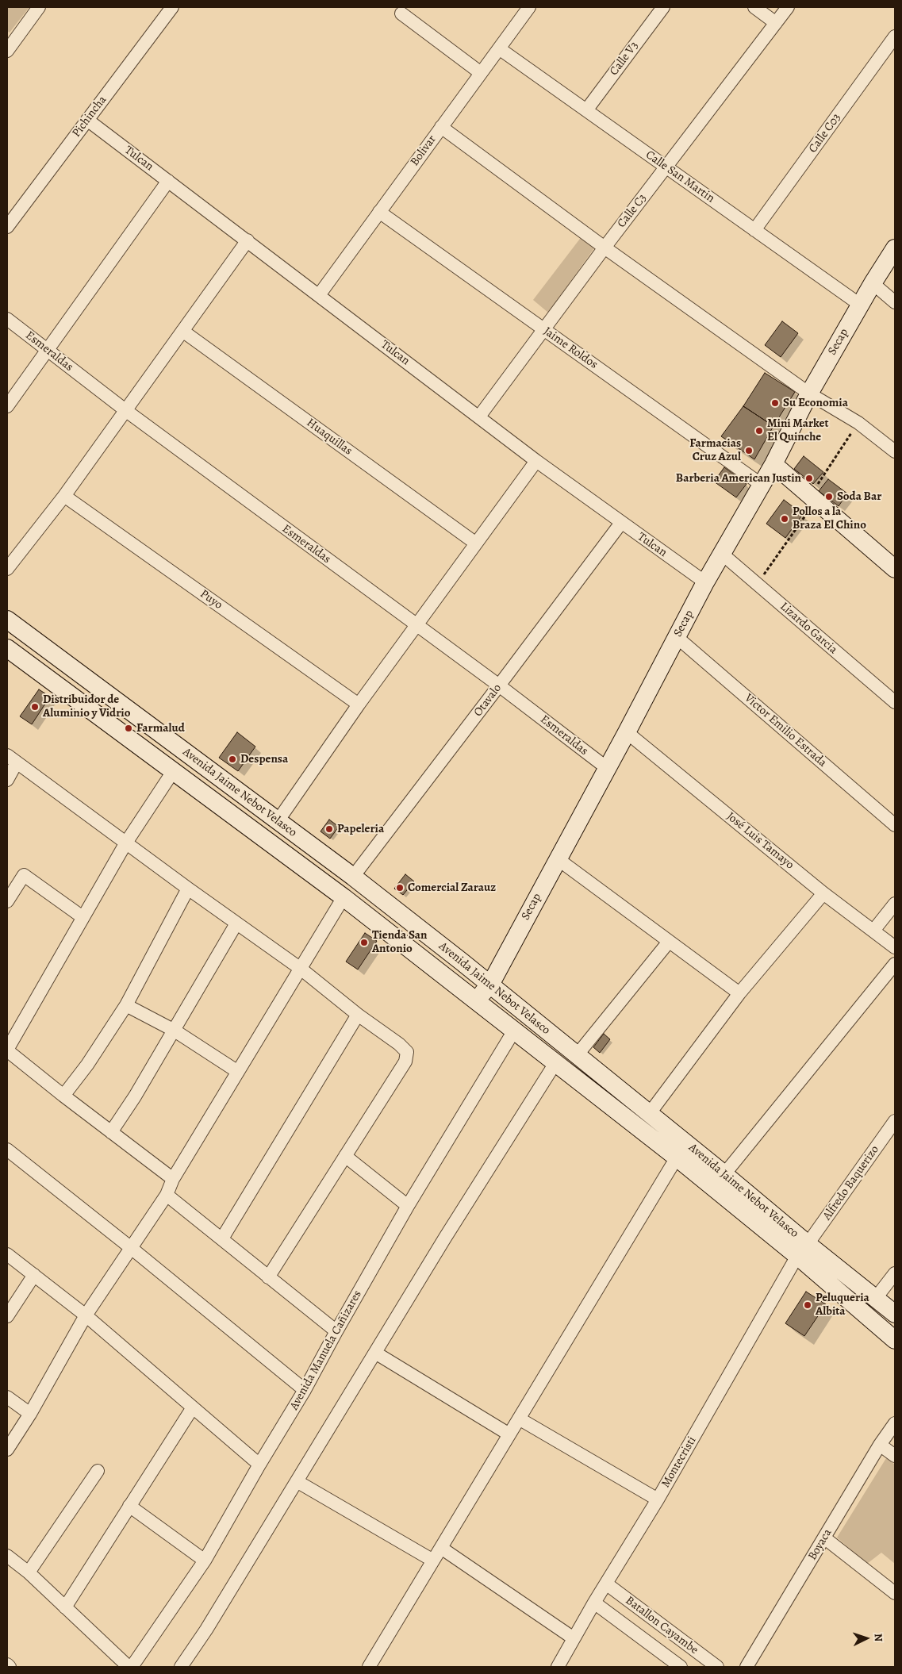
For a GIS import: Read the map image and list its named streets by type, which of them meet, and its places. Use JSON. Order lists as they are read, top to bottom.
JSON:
{
  "streets": {
    "main road": ["Secap", "Avenida Jaime Nebot Velasco"],
    "street": [
      "Calle V3",
      "Pichincha",
      "Calle C03",
      "Bolivar",
      "Tulcan",
      "Calle San Martin",
      "Calle C3",
      "Jaime Roldos",
      "Esmeraldas",
      "Huaquillas",
      "Puyo",
      "Lizardo Garcia",
      "Otavalo",
      "Victor Emilio Estrada",
      "José Luis Tamayo",
      "Alfredo Baquerizo",
      "Avenida Manuela Cañizares",
      "Montecristi",
      "Boyaca",
      "Batallon Cayambe"
    ]
  },
  "crossings": [
    ["Calle V3", "Calle San Martin"],
    ["Pichincha", "Tulcan"],
    ["Calle C03", "Calle San Martin"],
    ["Bolivar", "Tulcan"],
    ["Bolivar", "Calle San Martin"],
    ["Bolivar", "Jaime Roldos"],
    ["Tulcan", "Calle C3"],
    ["Tulcan", "Secap"],
    ["Tulcan", "Otavalo"],
    ["Calle San Martin", "Calle C3"],
    ["Calle San Martin", "Secap"],
    ["Calle C3", "Jaime Roldos"],
    ["Secap", "Jaime Roldos"],
    ["Secap", "Esmeraldas"],
    ["Secap", "Lizardo Garcia"],
    ["Secap", "Victor Emilio Estrada"],
    ["Secap", "Avenida Jaime Nebot Velasco"],
    ["Secap", "José Luis Tamayo"],
    ["Esmeraldas", "Otavalo"],
    ["Otavalo", "Avenida Jaime Nebot Velasco"],
    ["Avenida Jaime Nebot Velasco", "Alfredo Baquerizo"],
    ["Avenida Jaime Nebot Velasco", "Avenida Manuela Cañizares"],
    ["Avenida Jaime Nebot Velasco", "Montecristi"],
    ["Alfredo Baquerizo", "Montecristi"],
    ["Montecristi", "Batallon Cayambe"]
  ],
  "places": [
    "Su Economia",
    "Mini Market El Quinche",
    "Farmacias Cruz Azul",
    "Barberia American Justin",
    "Soda Bar",
    "Pollos a la Braza El Chino",
    "Distribuidor de Aluminio y Vidrio",
    "Farmalud",
    "Despensa",
    "Papeleria",
    "Comercial Zarauz",
    "Tienda San Antonio",
    "Peluqueria Albita"
  ],
  "north": "right"
}
